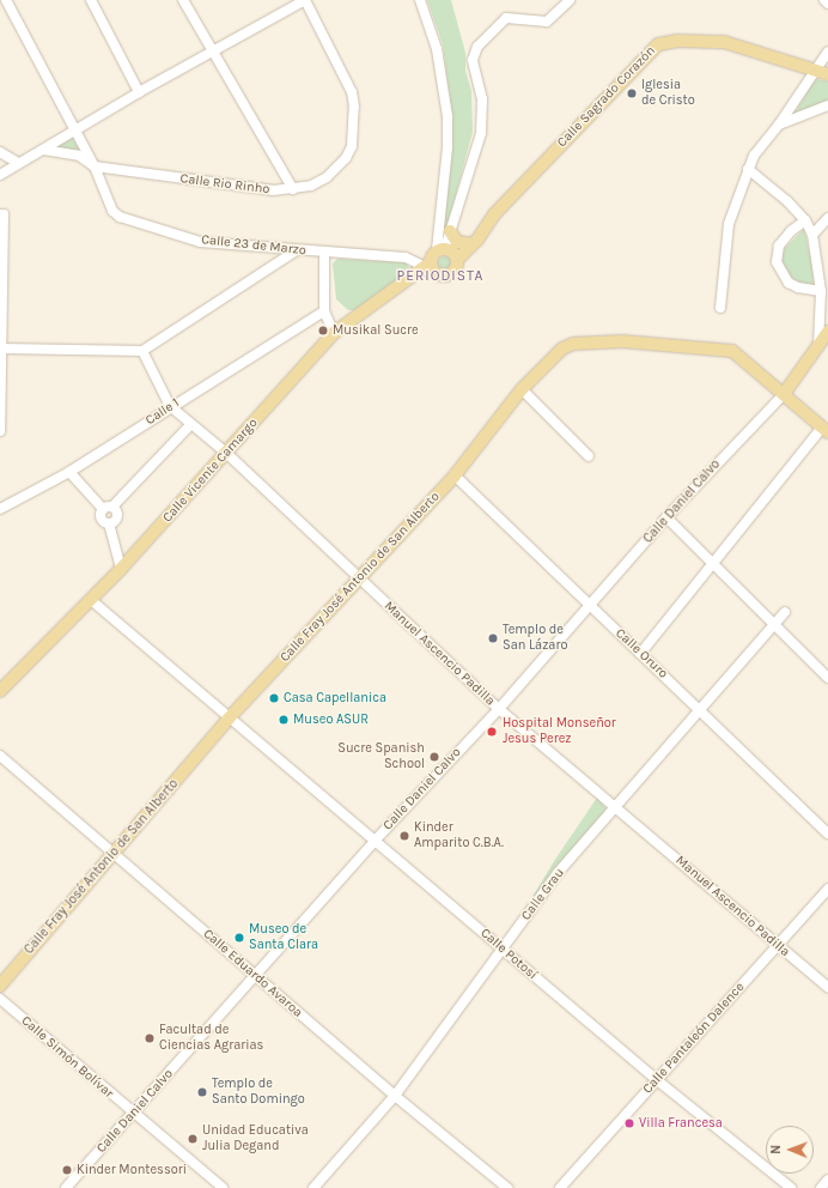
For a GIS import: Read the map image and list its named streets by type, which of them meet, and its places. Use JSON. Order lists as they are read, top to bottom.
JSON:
{
  "streets": {
    "main road": ["Calle Sagrado Corazón", "Calle Vicente Camargo", "Calle Fray José Antonio de San Alberto"],
    "street": [
      "Calle Rio Rinho",
      "Calle 23 de Marzo",
      "Calle 1",
      "Calle Daniel Calvo",
      "Manuel Ascencio Padilla",
      "Calle Oruro",
      "Calle Grau",
      "Calle Potosí",
      "Calle Eduardo Avaroa",
      "Calle Pantaleón Dalence",
      "Calle Simón Bolívar"
    ]
  },
  "crossings": [
    ["Calle Sagrado Corazón", "Calle 23 de Marzo"],
    ["Calle Sagrado Corazón", "Calle Vicente Camargo"],
    ["Calle Rio Rinho", "Calle 23 de Marzo"],
    ["Calle 23 de Marzo", "Calle Vicente Camargo"],
    ["Calle 1", "Manuel Ascencio Padilla"],
    ["Calle Vicente Camargo", "Manuel Ascencio Padilla"],
    ["Calle Vicente Camargo", "Calle Potosí"],
    ["Calle Daniel Calvo", "Calle Fray José Antonio de San Alberto"],
    ["Calle Daniel Calvo", "Manuel Ascencio Padilla"],
    ["Calle Daniel Calvo", "Calle Oruro"],
    ["Calle Daniel Calvo", "Calle Potosí"],
    ["Calle Daniel Calvo", "Calle Eduardo Avaroa"],
    ["Calle Daniel Calvo", "Calle Simón Bolívar"],
    ["Calle Fray José Antonio de San Alberto", "Manuel Ascencio Padilla"],
    ["Calle Fray José Antonio de San Alberto", "Calle Oruro"],
    ["Calle Fray José Antonio de San Alberto", "Calle Potosí"],
    ["Calle Fray José Antonio de San Alberto", "Calle Eduardo Avaroa"],
    ["Manuel Ascencio Padilla", "Calle Grau"],
    ["Manuel Ascencio Padilla", "Calle Pantaleón Dalence"],
    ["Calle Oruro", "Calle Grau"],
    ["Calle Grau", "Calle Potosí"],
    ["Calle Grau", "Calle Eduardo Avaroa"],
    ["Calle Potosí", "Calle Pantaleón Dalence"]
  ],
  "districts": ["PERIODISTA"],
  "places": [
    "Iglesia de Cristo",
    "Musikal Sucre",
    "Templo de San Lázaro",
    "Casa Capellanica",
    "Museo ASUR",
    "Hospital Monseñor Jesus Perez",
    "Sucre Spanish School",
    "Kinder Amparito C.B.A.",
    "Museo de Santa Clara",
    "Facultad de Ciencias Agrarias",
    "Templo de Santo Domingo",
    "Villa Francesa",
    "Unidad Educativa Julia Degand",
    "Kinder Montessori"
  ],
  "north": "left"
}
